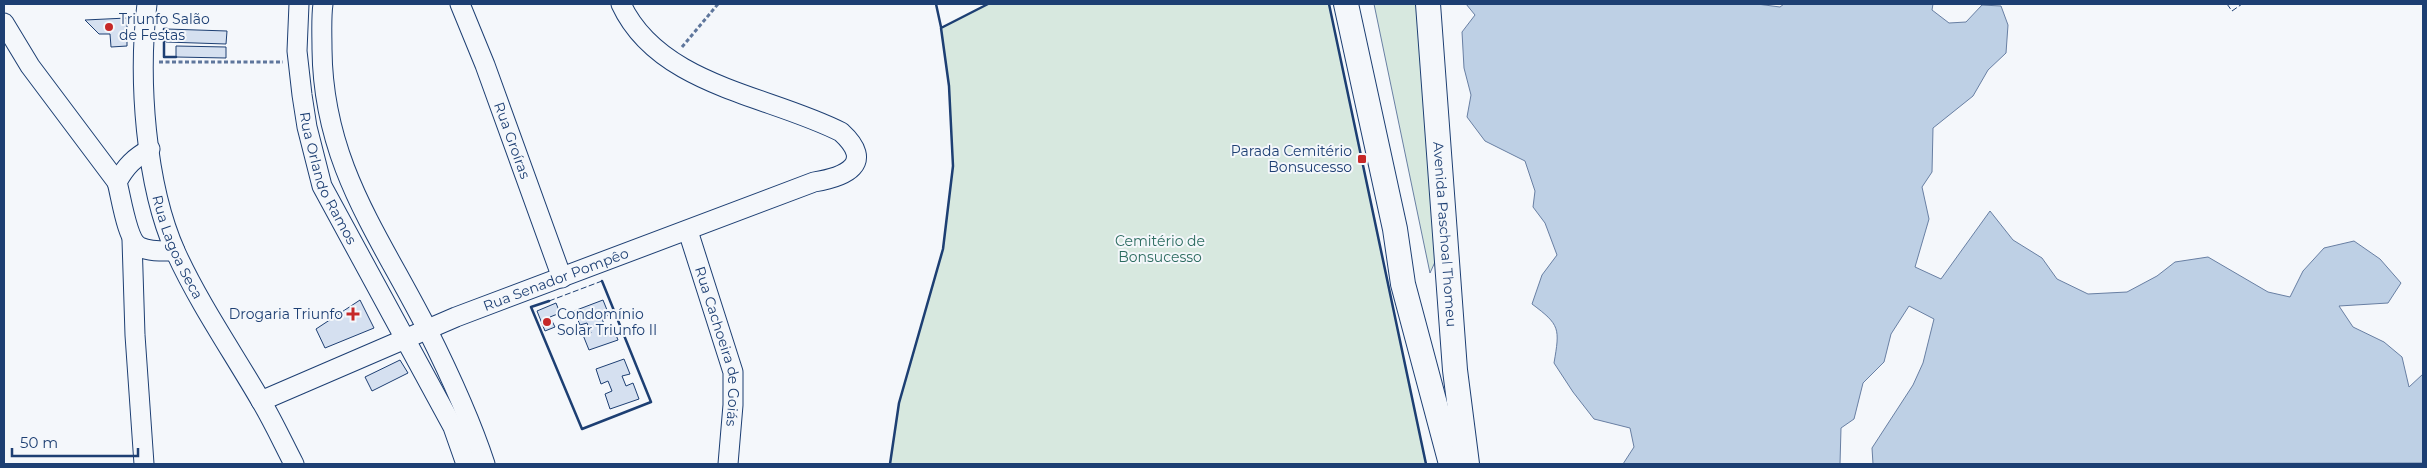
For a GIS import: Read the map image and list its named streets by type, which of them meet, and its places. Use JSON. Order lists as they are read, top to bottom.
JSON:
{
  "streets": {
    "main road": ["Avenida Paschoal Thomeu"],
    "street": [
      "Rua Groíras",
      "Rua Orlando Ramos",
      "Rua Lagoa Seca",
      "Rua Senador Pompêo",
      "Rua Cachoeira de Goiás"
    ]
  },
  "crossings": [
    ["Rua Groíras", "Rua Senador Pompêo"],
    ["Rua Orlando Ramos", "Rua Senador Pompêo"],
    ["Rua Lagoa Seca", "Rua Senador Pompêo"],
    ["Rua Senador Pompêo", "Rua Cachoeira de Goiás"]
  ],
  "parks": ["Cemitério de Bonsucesso"],
  "places": {
    "other": ["Triunfo Salão de Festas", "Condomínio Solar Triunfo II"],
    "transit": ["Parada Cemitério Bonsucesso"],
    "health": ["Drogaria Triunfo"]
  },
  "scale_bar": "50 m"
}
